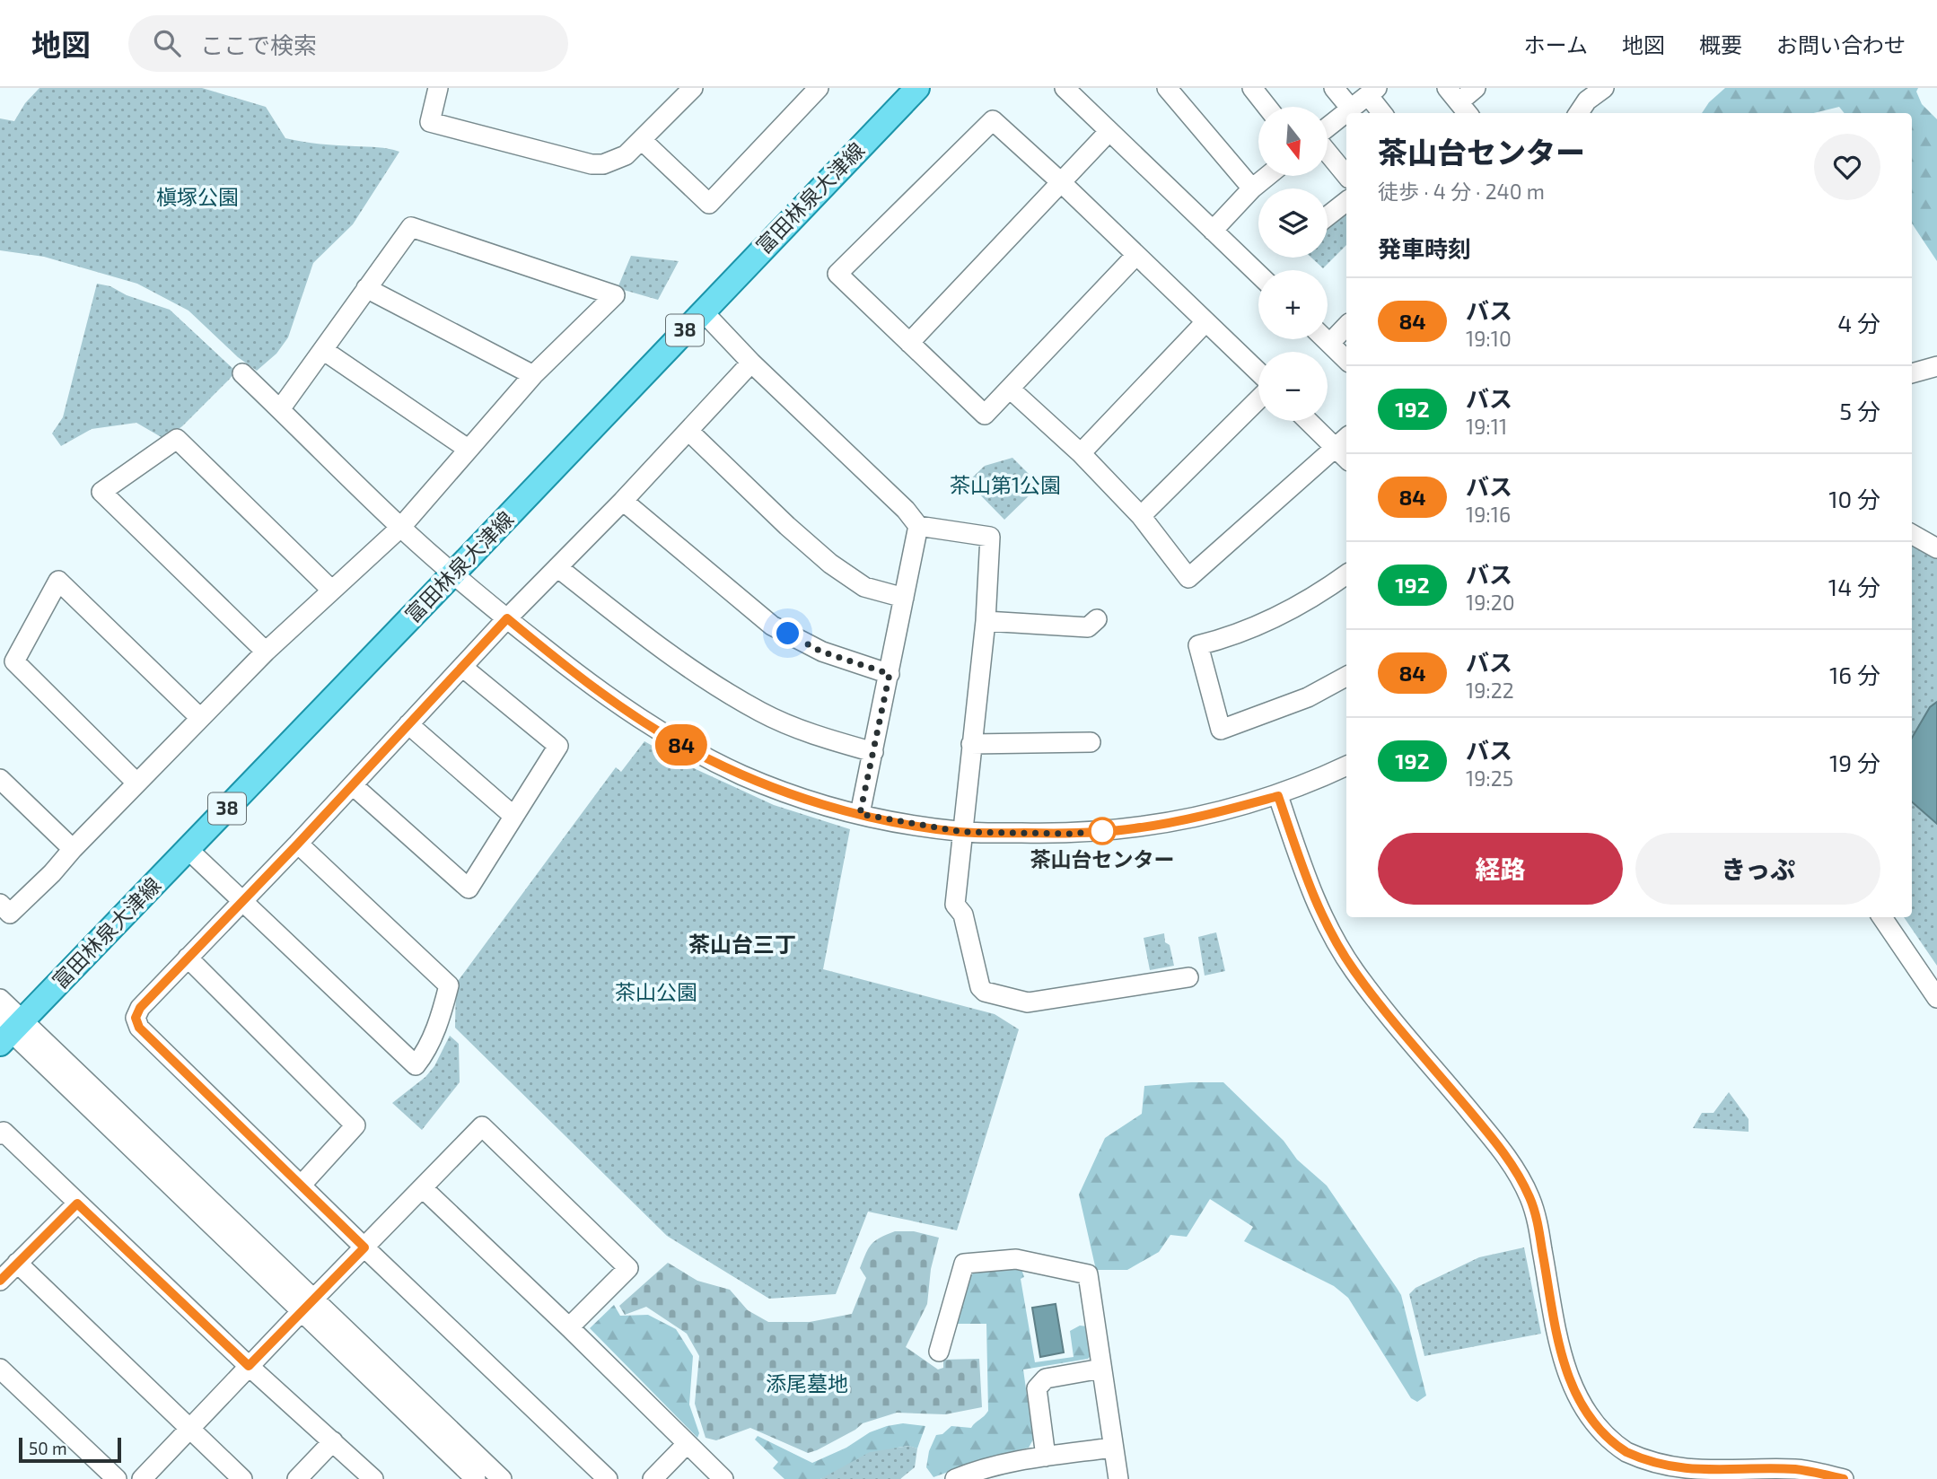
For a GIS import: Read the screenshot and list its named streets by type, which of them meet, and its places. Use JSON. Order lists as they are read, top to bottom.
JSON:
{
  "streets": {
    "main road": ["富田林泉大津線", "38"]
  },
  "districts": ["茶山台三丁"],
  "parks": [
    "槇塚公園",
    "茶山第1公園",
    "茶山公園",
    "添尾墓地"
  ],
  "places": ["茶山台センター"],
  "lines": ["bus line 84"],
  "scale_bar": "50 m",
  "north": "bottom",
  "page": {
    "header": "地図",
    "search": "ここで検索",
    "nav": [
      "ホーム",
      "地図",
      "概要",
      "お問い合わせ"
    ],
    "on_map": "84",
    "map_buttons": ["+", "−"],
    "heading": [
      ["茶山台センター", "徒歩 · 4 分 · 240 m"],
      "発車時刻"
    ],
    "list": [
      {
        "mark": "84",
        "name": "バス",
        "note": "19:10",
        "value": "4 分"
      },
      {
        "mark": "192",
        "name": "バス",
        "note": "19:11",
        "value": "5 分"
      },
      {
        "mark": "84",
        "name": "バス",
        "note": "19:16",
        "value": "10 分"
      },
      {
        "mark": "192",
        "name": "バス",
        "note": "19:20",
        "value": "14 分"
      },
      {
        "mark": "84",
        "name": "バス",
        "note": "19:22",
        "value": "16 分"
      },
      {
        "mark": "192",
        "name": "バス",
        "note": "19:25",
        "value": "19 分"
      }
    ],
    "buttons": ["経路", "きっぷ"],
    "scale": "50 m"
  }
}
